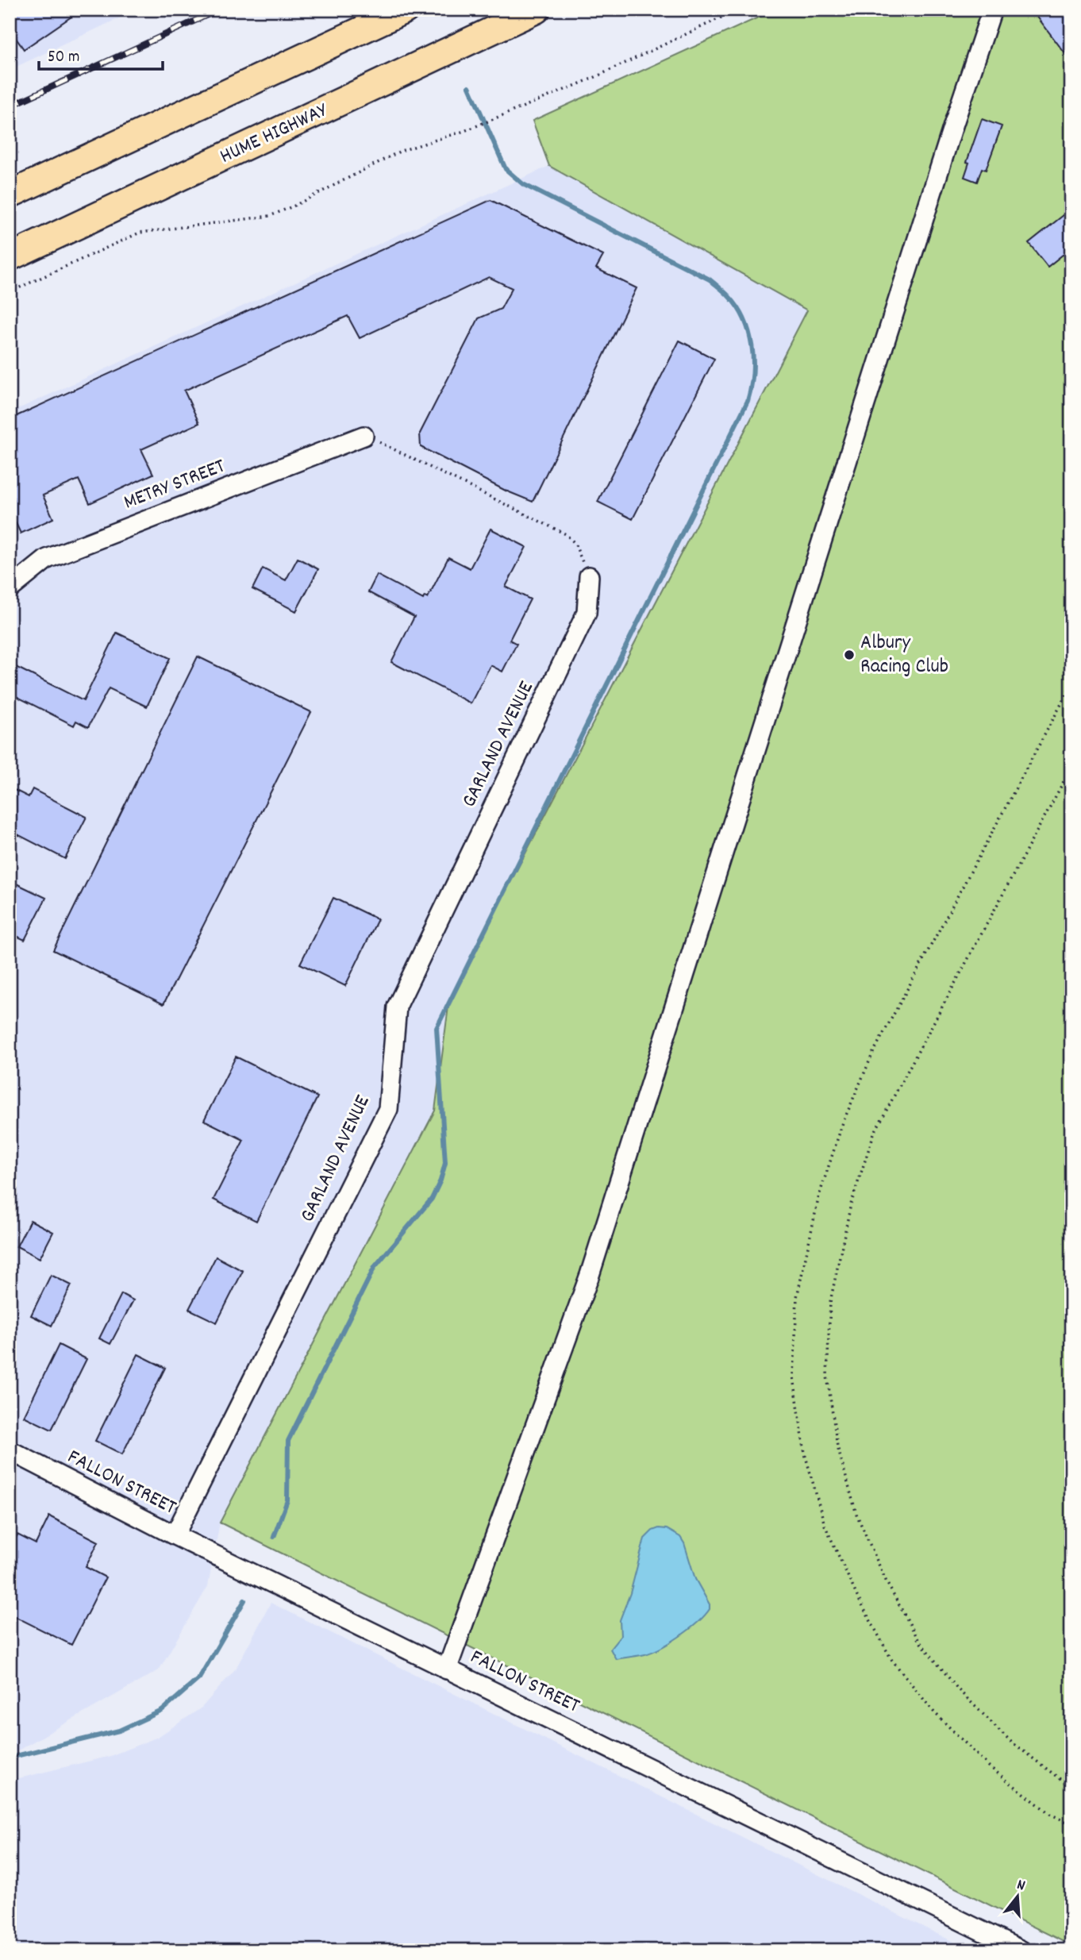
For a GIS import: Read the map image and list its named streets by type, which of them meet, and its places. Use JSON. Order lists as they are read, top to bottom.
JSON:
{
  "streets": {
    "highway": ["HUME HIGHWAY"],
    "street": ["METRY STREET", "GARLAND AVENUE", "FALLON STREET"]
  },
  "crossings": [
    ["GARLAND AVENUE", "FALLON STREET"]
  ],
  "places": ["Albury Racing Club"],
  "scale_bar": "50 m",
  "north": "top"
}
